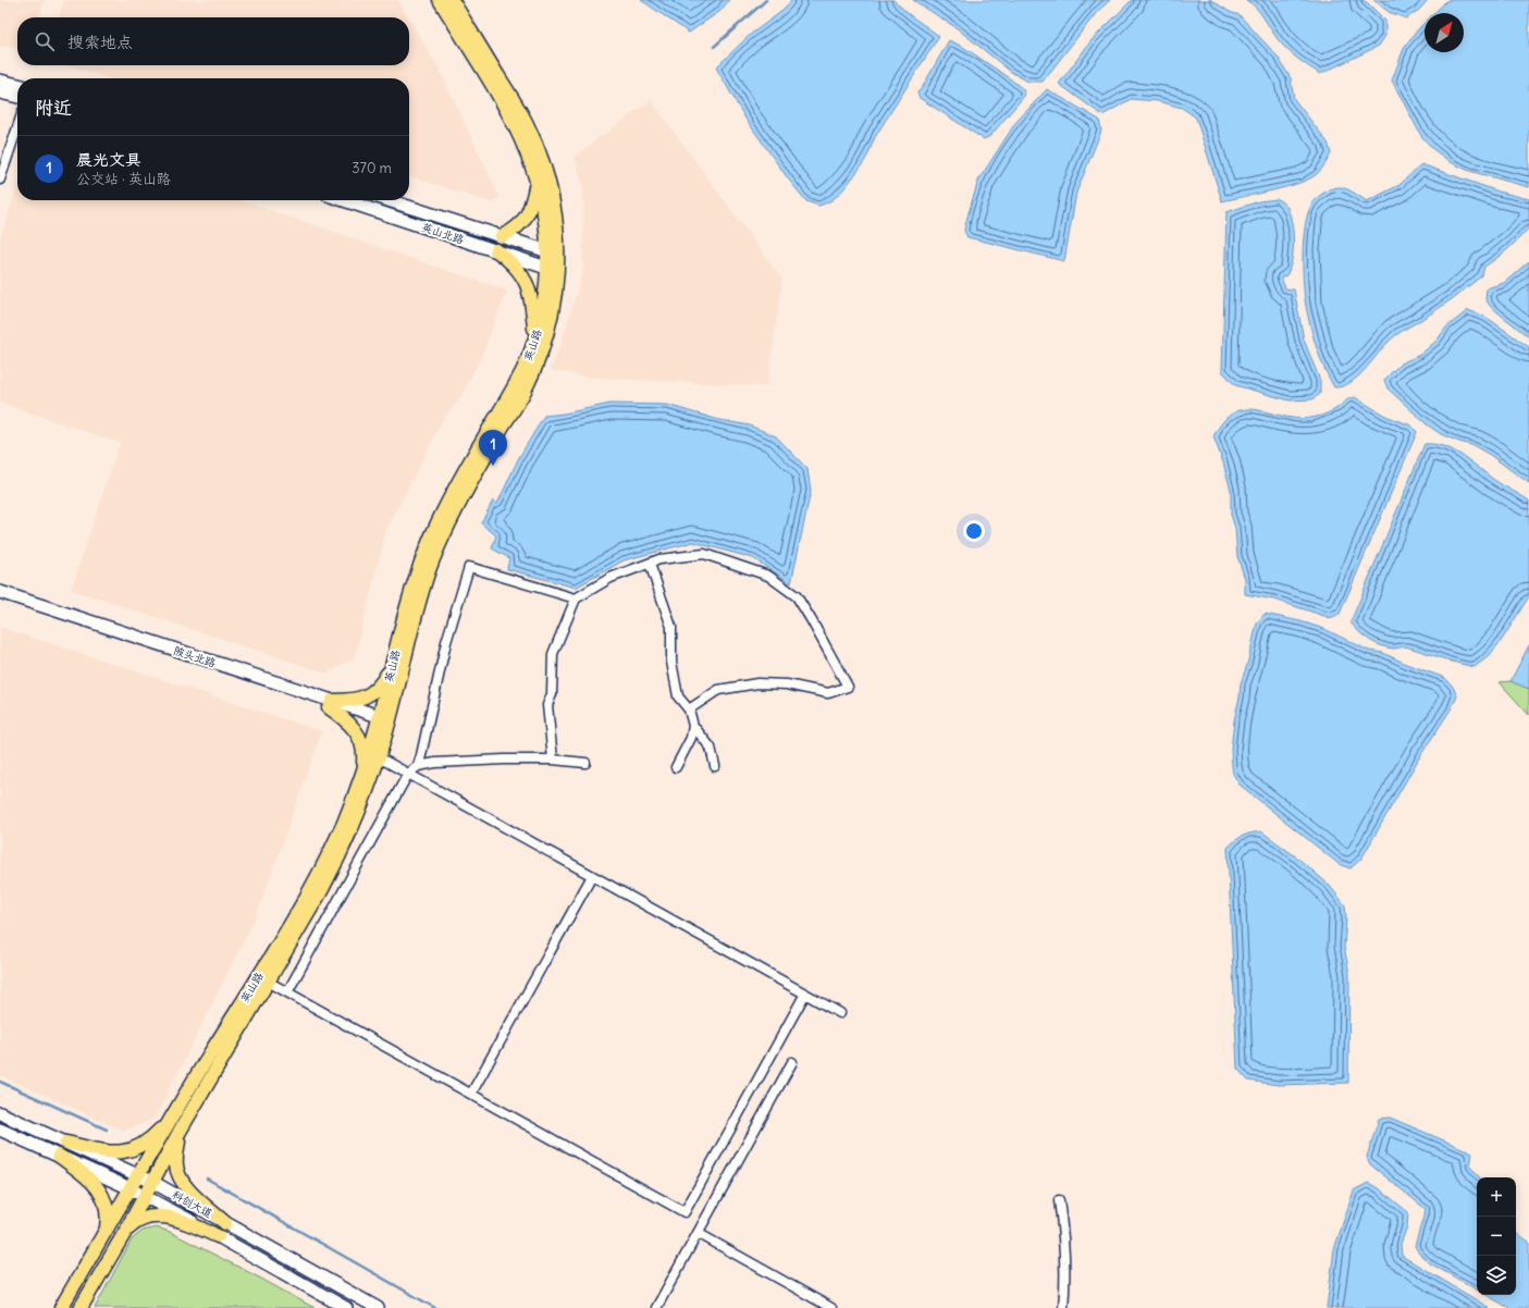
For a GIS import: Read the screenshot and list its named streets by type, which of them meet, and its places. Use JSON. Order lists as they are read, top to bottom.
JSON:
{
  "streets": {
    "main road": [
      "英山北路",
      "英山路",
      "陂头北路",
      "科创大道"
    ]
  },
  "crossings": [
    ["英山北路", "英山路"],
    ["英山路", "陂头北路"],
    ["英山路", "科创大道"]
  ],
  "north": "top right",
  "page": {
    "search": "搜索地点",
    "heading": "附近",
    "list": [
      {
        "mark": "1",
        "name": "晨光文具",
        "note": "公交站 · 英山路",
        "value": "370 m"
      }
    ],
    "pins": "1",
    "map_buttons": ["+", "−"]
  }
}
